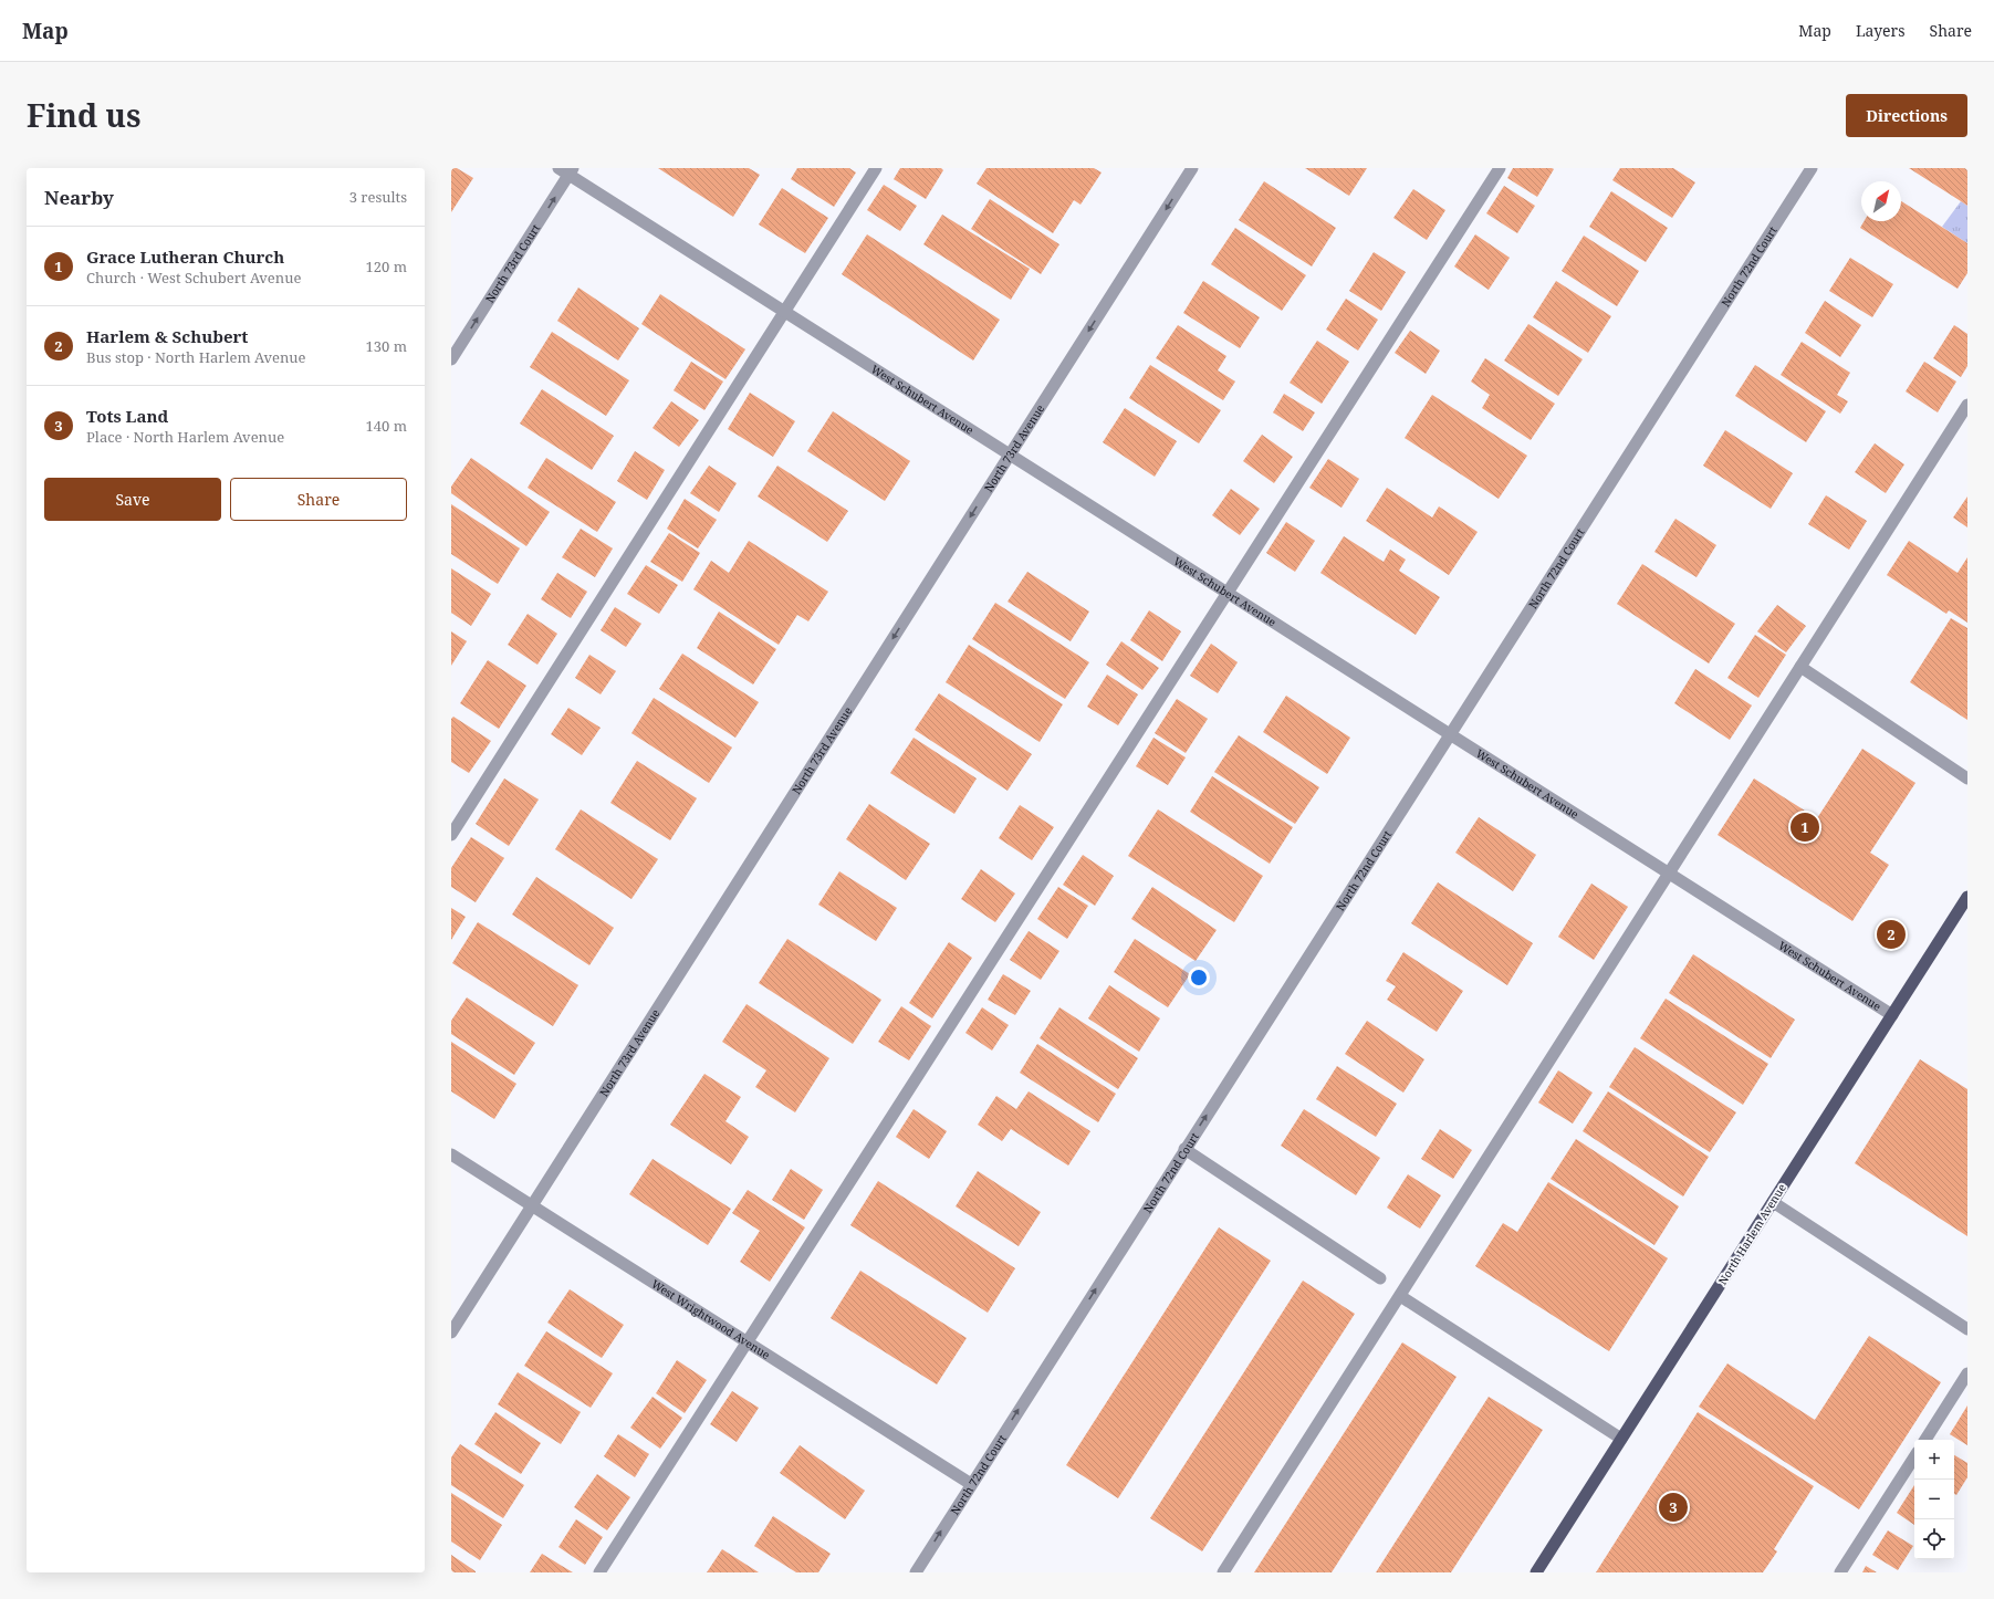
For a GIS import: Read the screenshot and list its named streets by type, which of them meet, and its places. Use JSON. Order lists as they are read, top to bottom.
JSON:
{
  "streets": {
    "main road": ["North Harlem Avenue"],
    "street": [
      "North 73rd Court",
      "North 72nd Court",
      "West Schubert Avenue",
      "North 73rd Avenue",
      "West Wrightwood Avenue"
    ]
  },
  "crossings": [
    ["North 73rd Court", "West Schubert Avenue"],
    ["North 72nd Court", "West Schubert Avenue"],
    ["North 72nd Court", "West Wrightwood Avenue"],
    ["West Schubert Avenue", "North 73rd Avenue"],
    ["West Schubert Avenue", "North Harlem Avenue"],
    ["North 73rd Avenue", "West Wrightwood Avenue"]
  ],
  "one_way": ["North 73rd Court", "North 72nd Court", "North 73rd Avenue"],
  "north": "top right",
  "page": {
    "header": "Map",
    "nav": ["Map", "Layers", "Share"],
    "title": "Find us",
    "buttons": [
      "Directions",
      ["Save", "Share"]
    ],
    "heading": ["Nearby", "3 results"],
    "list": [
      {
        "mark": "1",
        "name": "Grace Lutheran Church",
        "note": "Church · West Schubert Avenue",
        "value": "120 m"
      },
      {
        "mark": "2",
        "name": "Harlem & Schubert",
        "note": "Bus stop · North Harlem Avenue",
        "value": "130 m"
      },
      {
        "mark": "3",
        "name": "Tots Land",
        "note": "Place · North Harlem Avenue",
        "value": "140 m"
      }
    ],
    "pins": ["1", "2", "3"],
    "map_buttons": ["+", "−"]
  }
}
